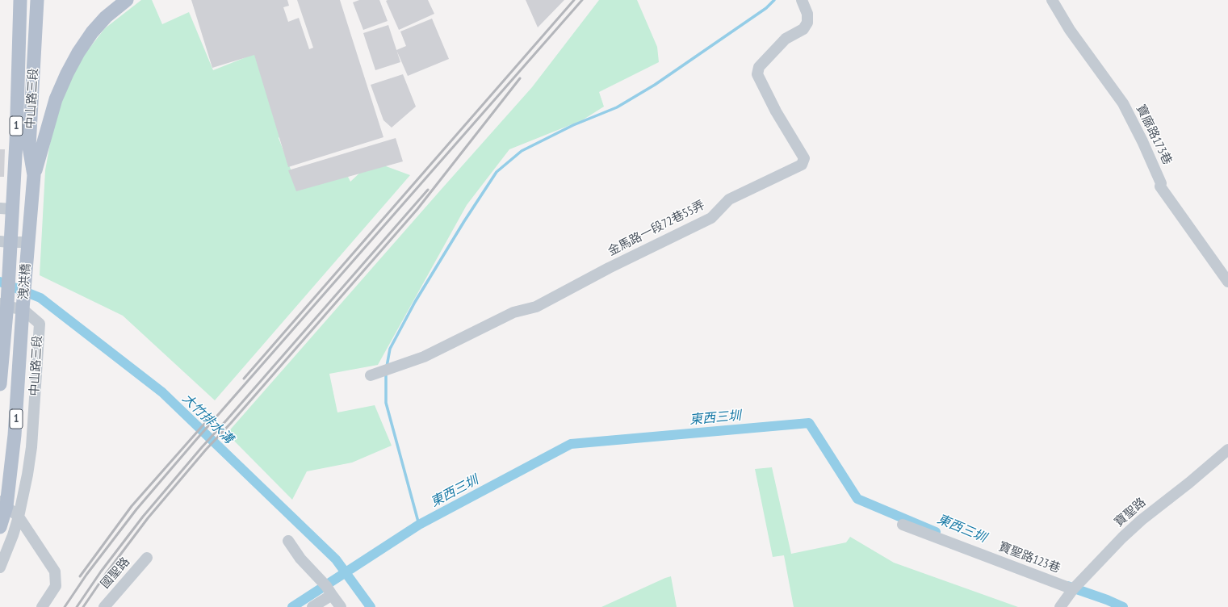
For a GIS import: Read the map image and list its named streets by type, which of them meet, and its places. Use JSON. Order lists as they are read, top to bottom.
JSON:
{
  "streets": {
    "main road": ["中山路三段", "1", "洩洪橋"],
    "street": [
      "寶廍路173巷",
      "金馬路一段72巷55弄",
      "寶聖路",
      "寶聖路123巷",
      "國聖路"
    ]
  },
  "crossings": [
    ["中山路三段", "1"],
    ["中山路三段", "洩洪橋"],
    ["1", "洩洪橋"],
    ["寶聖路", "寶聖路123巷"]
  ],
  "water": ["東西三圳", "大竹排水溝"]
}
